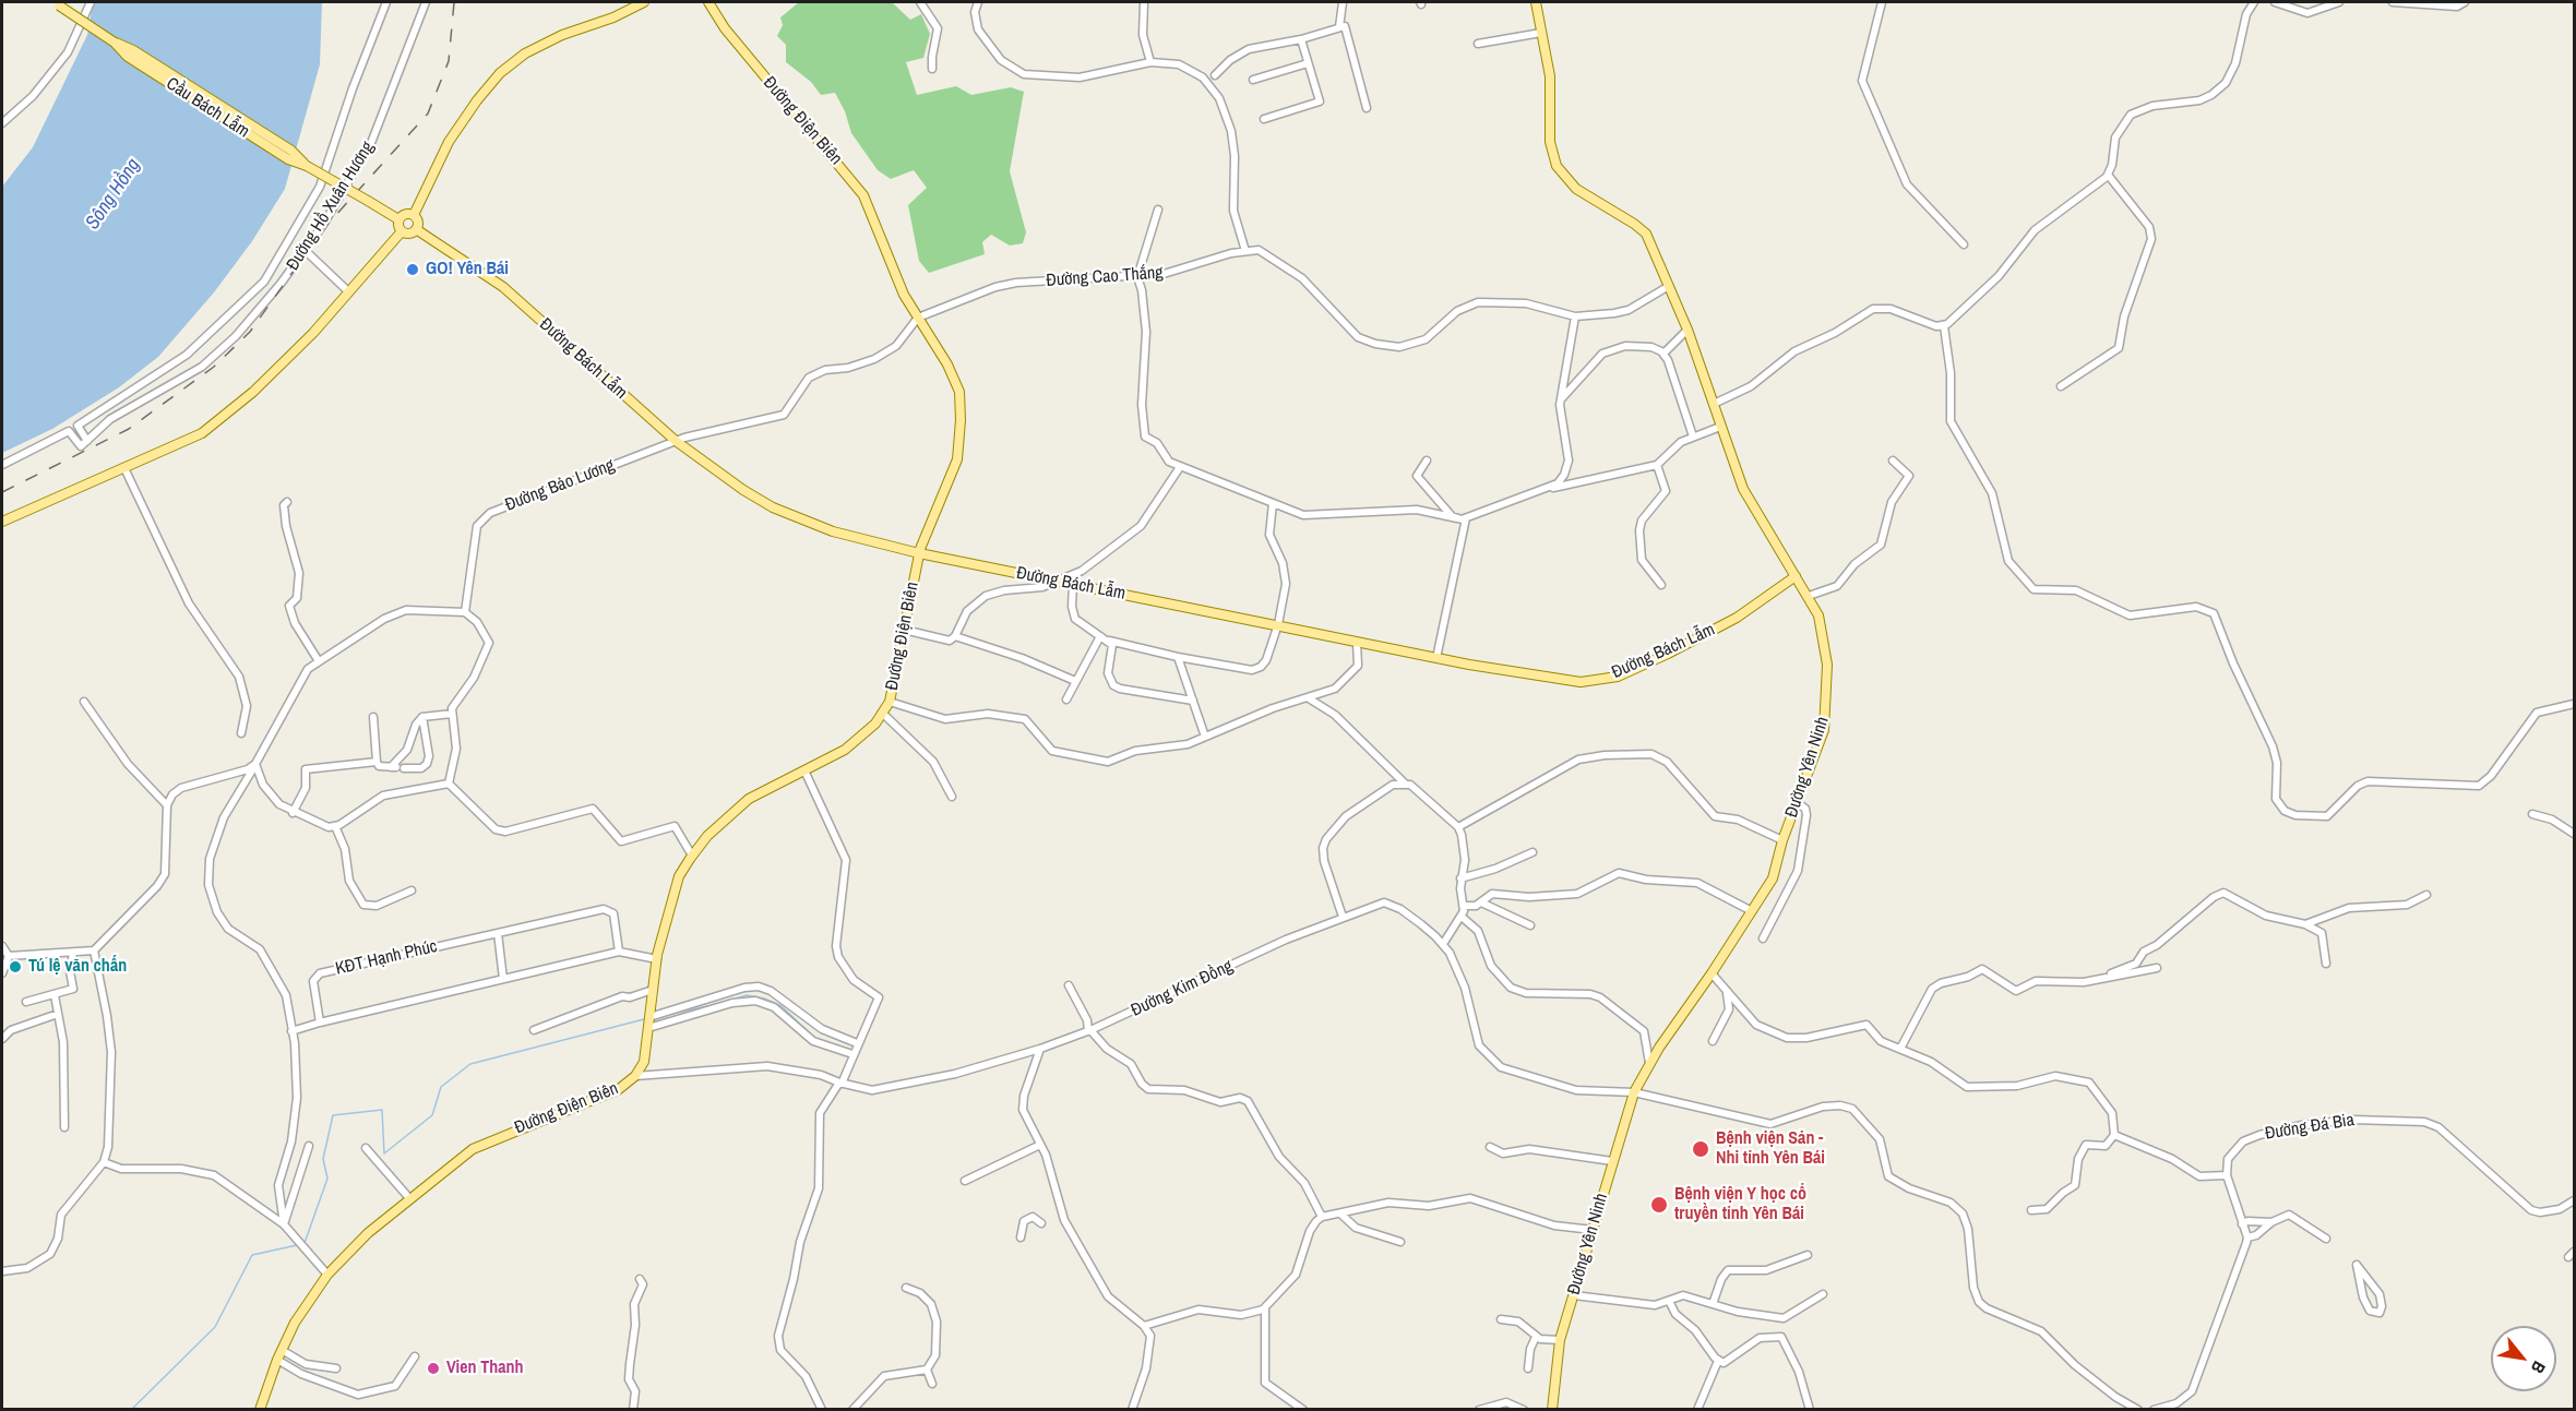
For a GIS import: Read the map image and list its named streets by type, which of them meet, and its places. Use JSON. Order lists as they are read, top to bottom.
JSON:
{
  "streets": {
    "main road": [
      "Cầu Bách Lẫm",
      "Đường Điện Biên",
      "Đường Bách Lẫm",
      "Đường Yên Ninh"
    ],
    "street": [
      "Đường Hồ Xuân Hương",
      "Đường Cao Thắng",
      "Đường Bảo Lương",
      "KĐT Hạnh Phúc",
      "Đường Kim Đồng",
      "Đường Đá Bia"
    ]
  },
  "crossings": [
    ["Cầu Bách Lẫm", "Đường Bách Lẫm"],
    ["Đường Điện Biên", "Đường Cao Thắng"],
    ["Đường Điện Biên", "Đường Bách Lẫm"],
    ["Đường Điện Biên", "Đường Bảo Lương"],
    ["Đường Điện Biên", "Đường Kim Đồng"],
    ["Đường Cao Thắng", "Đường Bảo Lương"],
    ["Đường Bách Lẫm", "Đường Bảo Lương"],
    ["Đường Bách Lẫm", "Đường Yên Ninh"],
    ["Đường Yên Ninh", "Đường Kim Đồng"]
  ],
  "water": ["Sông Hồng"],
  "places": [
    "GO! Yên Bái",
    "Tú lệ văn chấn",
    "Bệnh viện Sản - Nhi tỉnh Yên Bái",
    "Bệnh viện Y học cổ truyền tỉnh Yên Bái",
    "Vien Thanh"
  ],
  "north": "bottom right"
}
